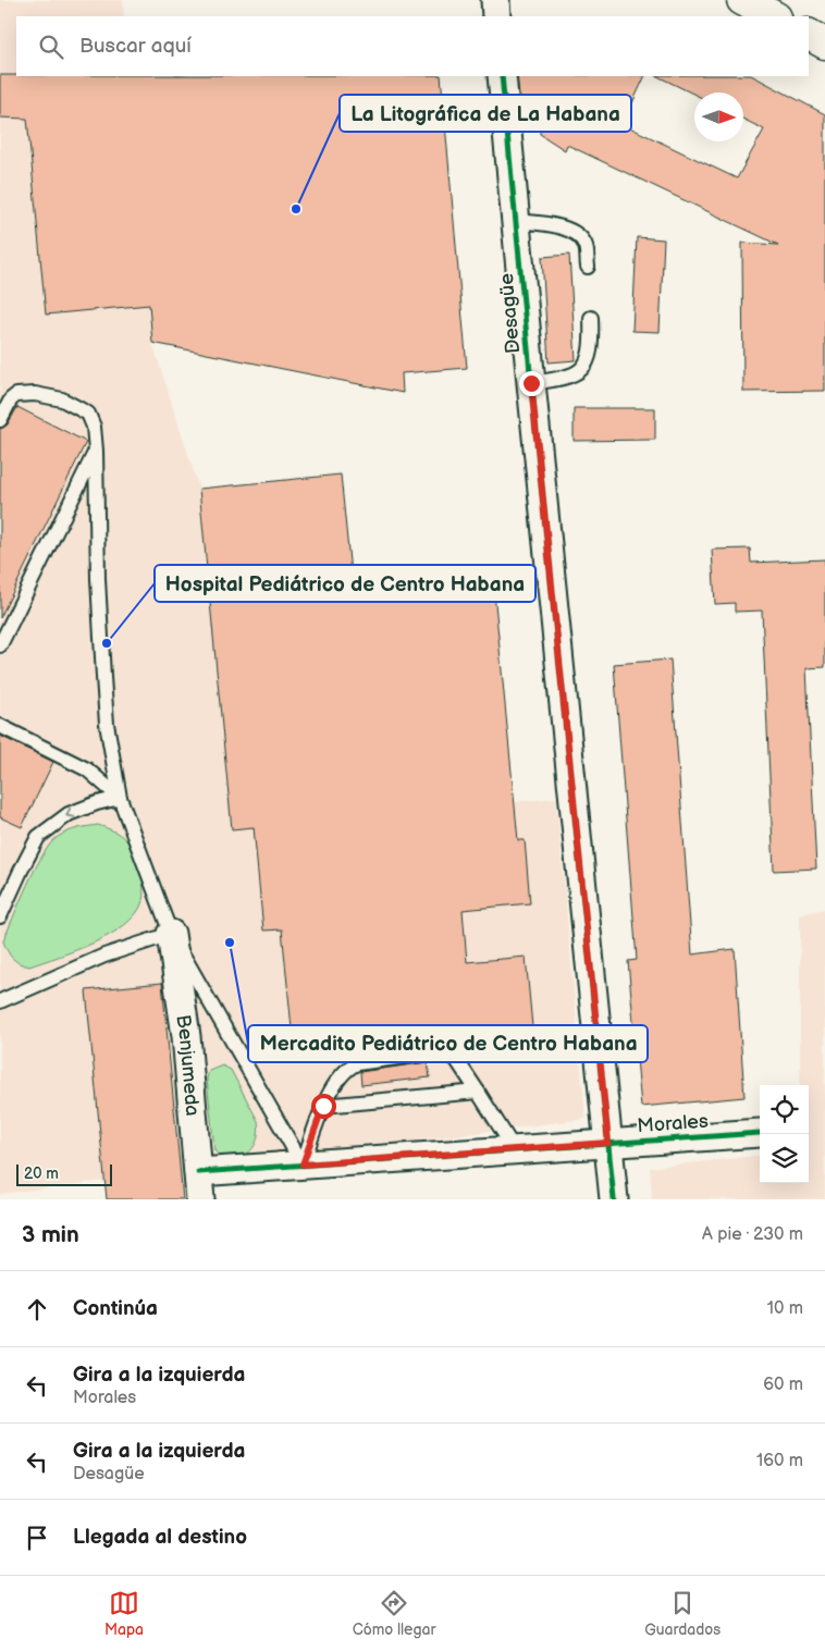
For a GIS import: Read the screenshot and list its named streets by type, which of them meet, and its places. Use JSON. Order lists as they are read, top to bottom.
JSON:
{
  "streets": {
    "street": ["Desagüe", "Benjumeda", "Morales"]
  },
  "crossings": [
    ["Desagüe", "Morales"],
    ["Benjumeda", "Morales"]
  ],
  "places": ["La Litográfica de La Habana", "Hospital Pediátrico de Centro Habana", "Mercadito Pediátrico de Centro Habana"],
  "scale_bar": "20 m",
  "north": "right",
  "page": {
    "search": "Buscar aquí",
    "scale": "20 m",
    "heading": ["3 min", "A pie · 230 m"],
    "list": [
      ["Continúa", "10 m"],
      ["Gira a la izquierda", "Morales", "60 m"],
      ["Gira a la izquierda", "Desagüe", "160 m"],
      "Llegada al destino"
    ],
    "nav": ["Mapa", "Cómo llegar", "Guardados"]
  }
}
